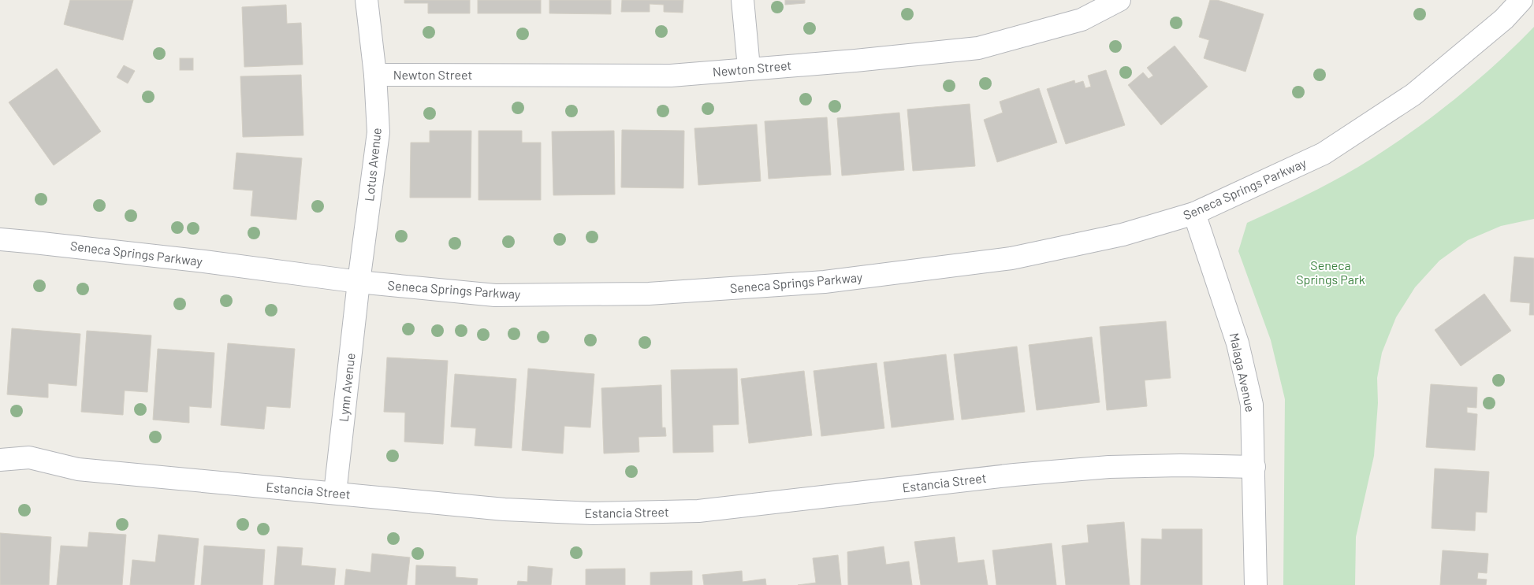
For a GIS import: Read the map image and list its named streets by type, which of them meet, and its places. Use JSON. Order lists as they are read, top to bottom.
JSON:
{
  "streets": {
    "street": [
      "Newton Street",
      "Lotus Avenue",
      "Seneca Springs Parkway",
      "Malaga Avenue",
      "Lynn Avenue",
      "Estancia Street"
    ]
  },
  "crossings": [
    ["Newton Street", "Lotus Avenue"],
    ["Lotus Avenue", "Seneca Springs Parkway"],
    ["Lotus Avenue", "Lynn Avenue"],
    ["Seneca Springs Parkway", "Malaga Avenue"],
    ["Seneca Springs Parkway", "Lynn Avenue"],
    ["Malaga Avenue", "Estancia Street"],
    ["Lynn Avenue", "Estancia Street"]
  ],
  "parks": ["Seneca Springs Park"]
}
